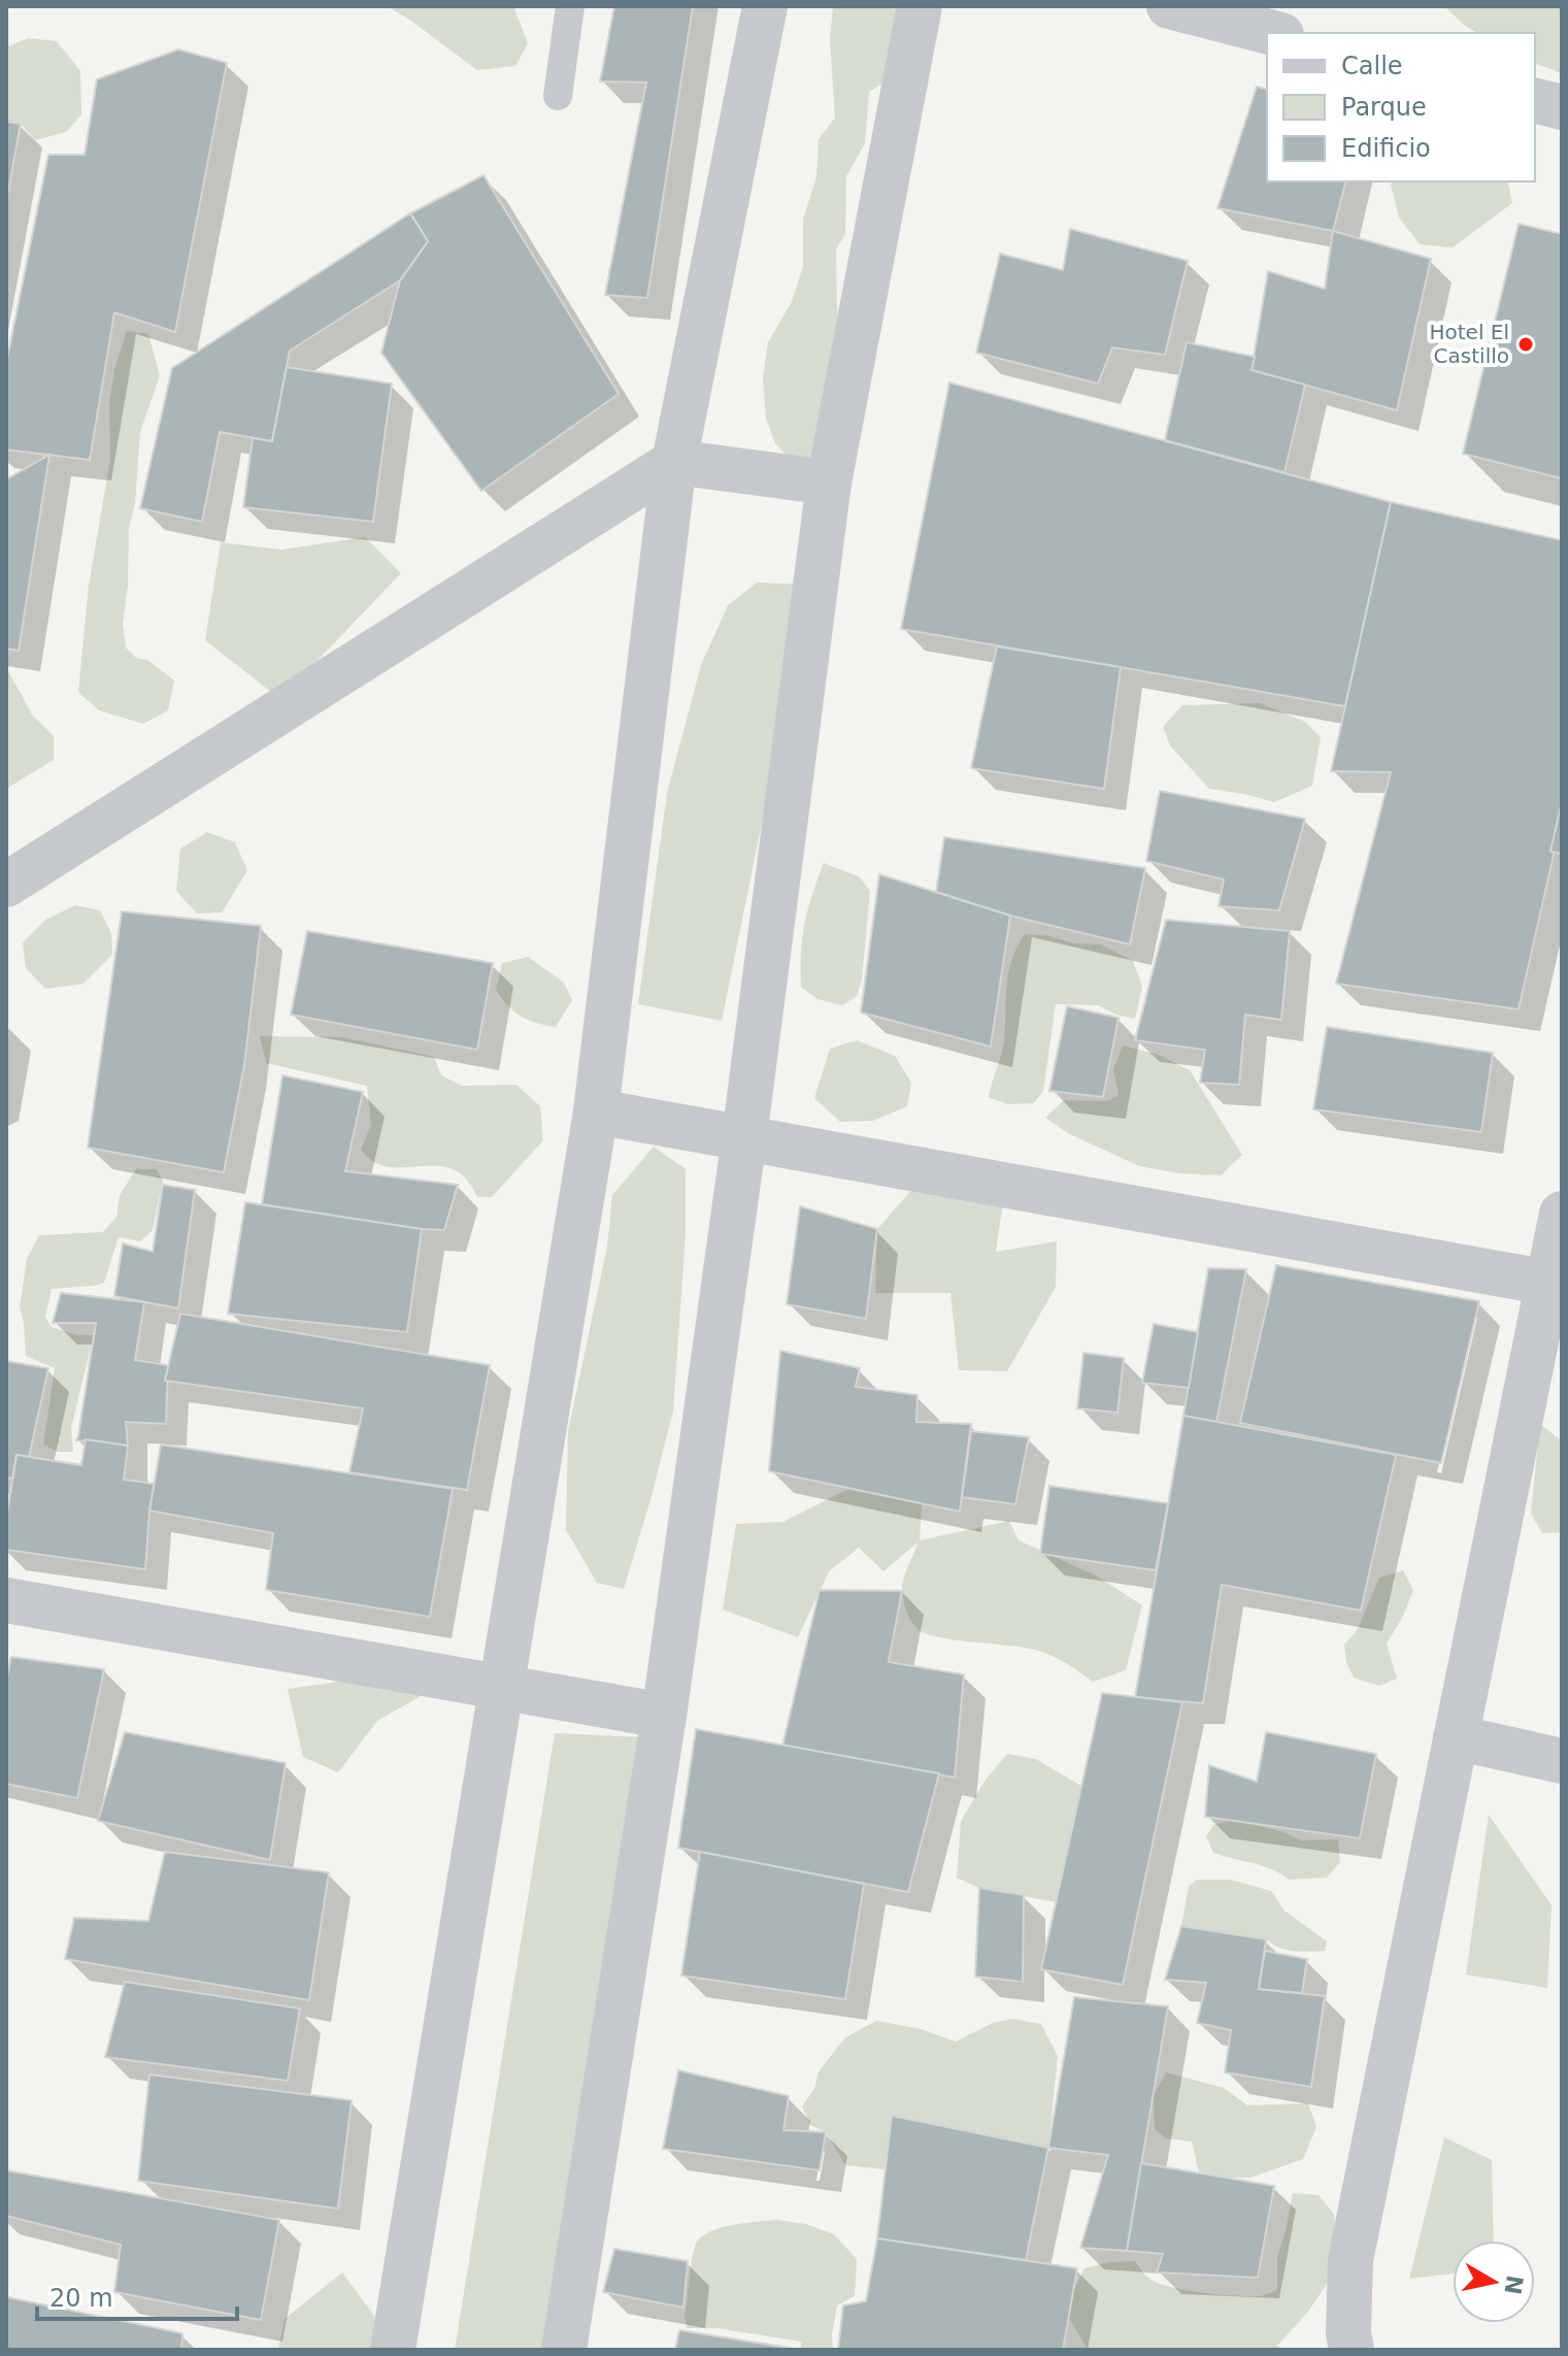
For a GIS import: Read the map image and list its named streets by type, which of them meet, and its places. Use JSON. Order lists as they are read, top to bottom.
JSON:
{
  "places": ["Hotel El Castillo"],
  "legend": ["Calle", "Parque", "Edificio"],
  "scale_bar": "20 m",
  "north": "right"
}
